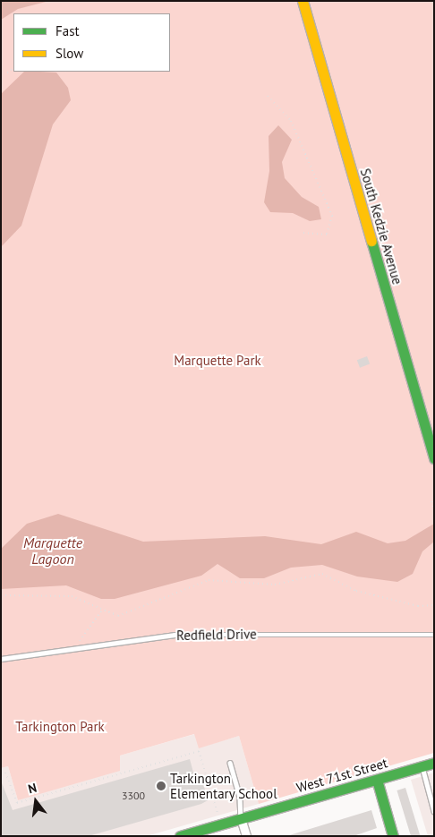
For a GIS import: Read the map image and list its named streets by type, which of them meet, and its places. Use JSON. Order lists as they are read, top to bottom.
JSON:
{
  "streets": {
    "main road": ["South Kedzie Avenue", "West 71st Street"],
    "lane": ["Redfield Drive"]
  },
  "water": ["Marquette Lagoon"],
  "parks": ["Marquette Park", "Tarkington Park"],
  "places": ["Tarkington Elementary School"],
  "house_numbers": ["3300"],
  "legend": ["Fast", "Slow"],
  "north": "top"
}
